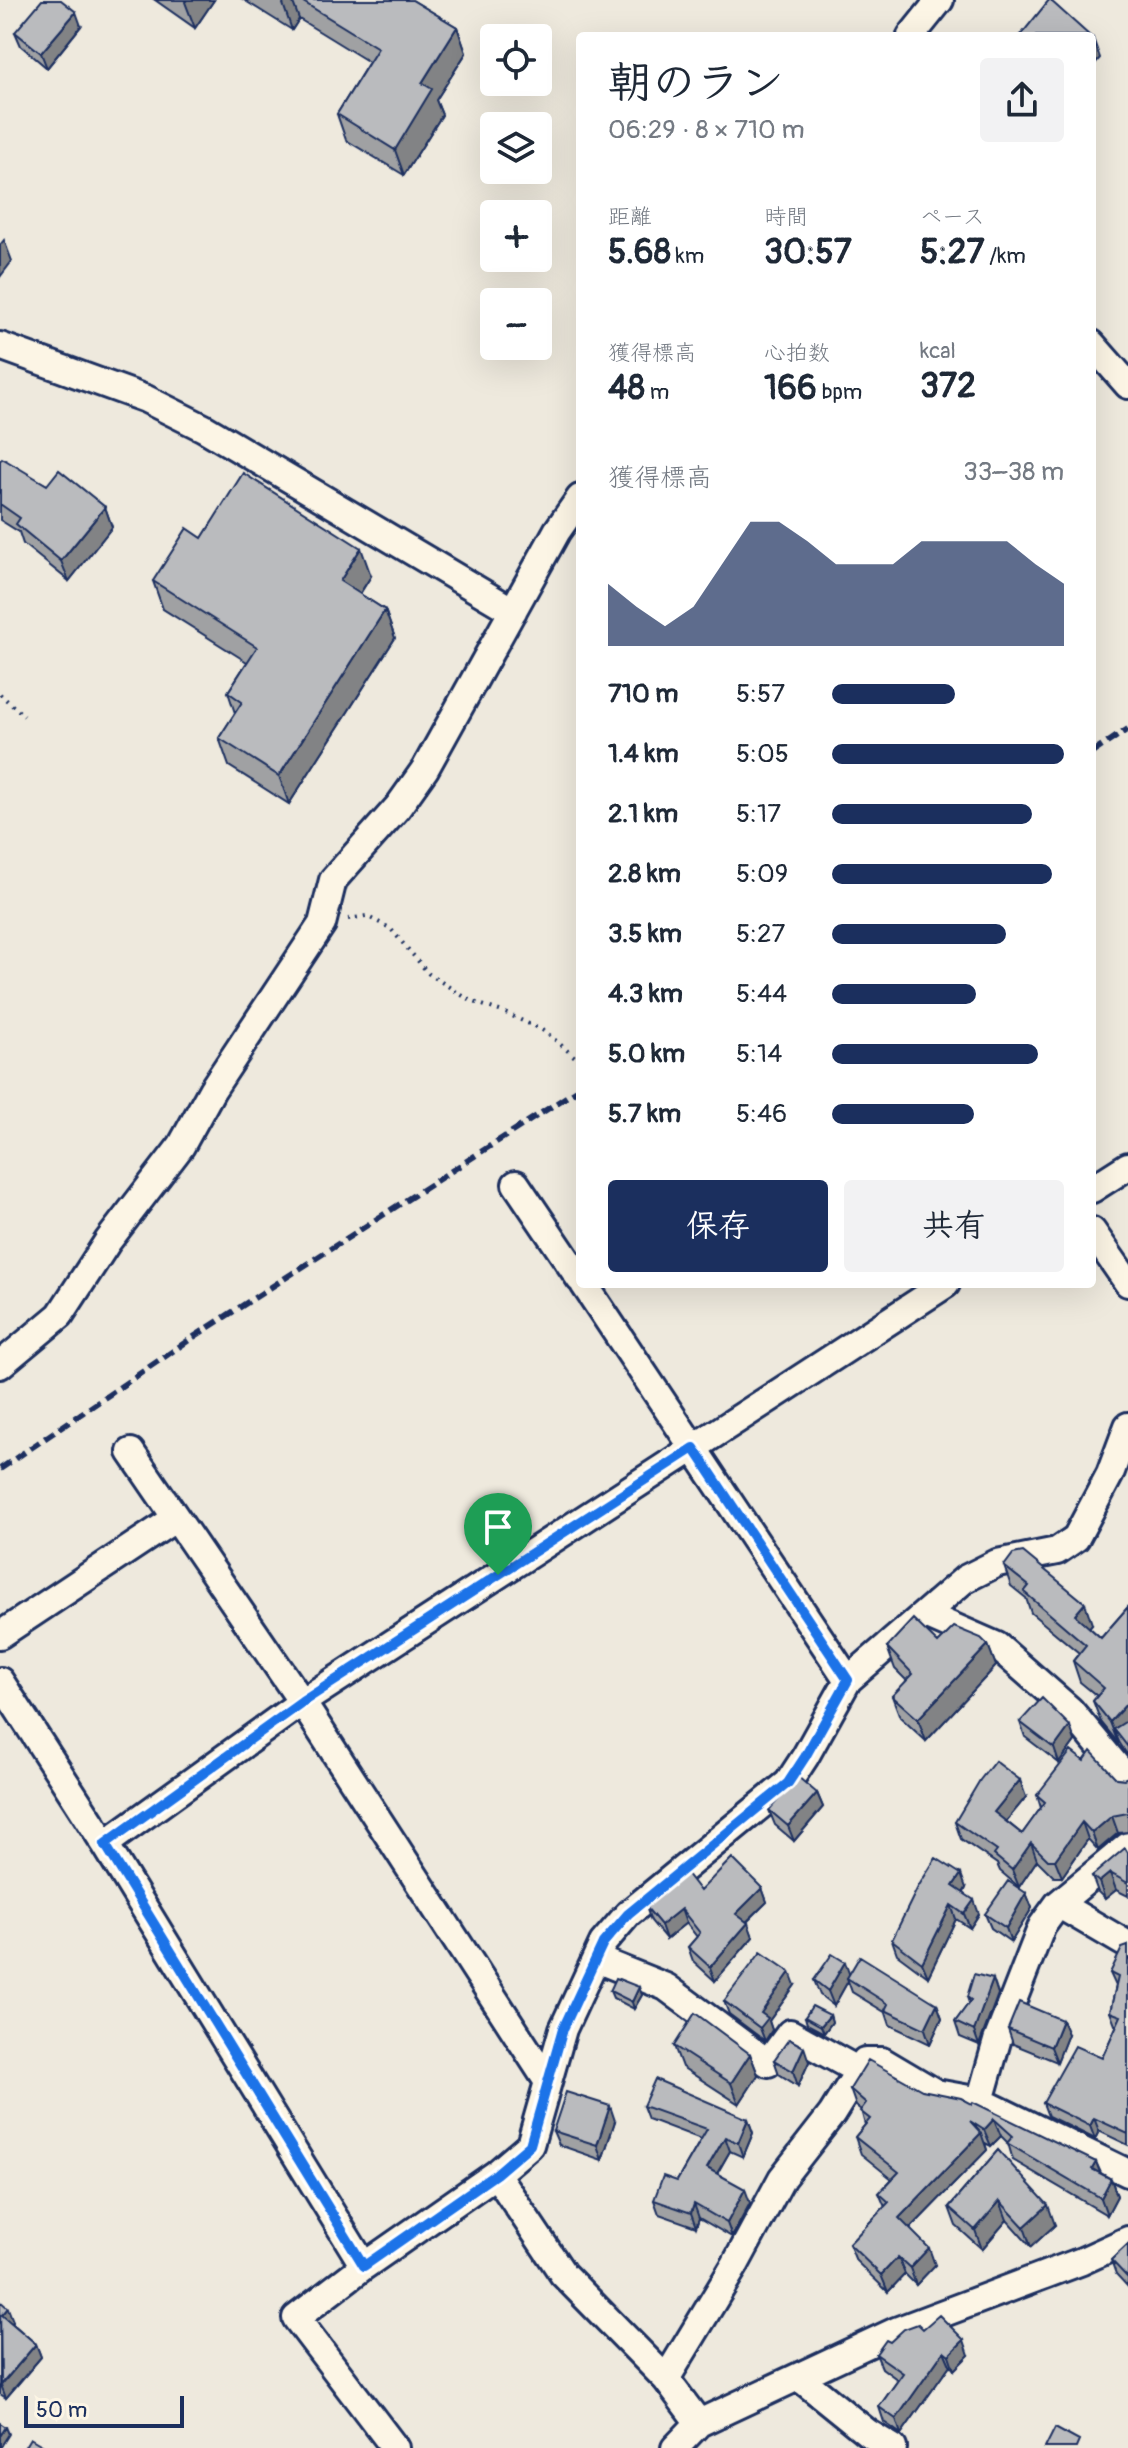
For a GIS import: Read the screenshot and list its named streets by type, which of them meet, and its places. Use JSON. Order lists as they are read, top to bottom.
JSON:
{
  "scale_bar": "50 m",
  "page": {
    "map_buttons": ["+", "−"],
    "heading": ["朝のラン", "06:29 · 8 × 710 m"],
    "stats": [
      ["距離", "5.68 km"],
      ["時間", "30:57"],
      ["ペース", "5:27 /km"],
      ["獲得標高", "48 m"],
      ["心拍数", "166 bpm"],
      ["kcal", "372"]
    ],
    "chart": ["獲得標高", "33–38 m"],
    "list": [
      {
        "name": "710 m",
        "note": "5:57"
      },
      {
        "name": "1.4 km",
        "note": "5:05"
      },
      {
        "name": "2.1 km",
        "note": "5:17"
      },
      {
        "name": "2.8 km",
        "note": "5:09"
      },
      {
        "name": "3.5 km",
        "note": "5:27"
      },
      {
        "name": "4.3 km",
        "note": "5:44"
      },
      {
        "name": "5.0 km",
        "note": "5:14"
      },
      {
        "name": "5.7 km",
        "note": "5:46"
      }
    ],
    "buttons": ["保存", "共有"],
    "scale": "50 m"
  }
}
